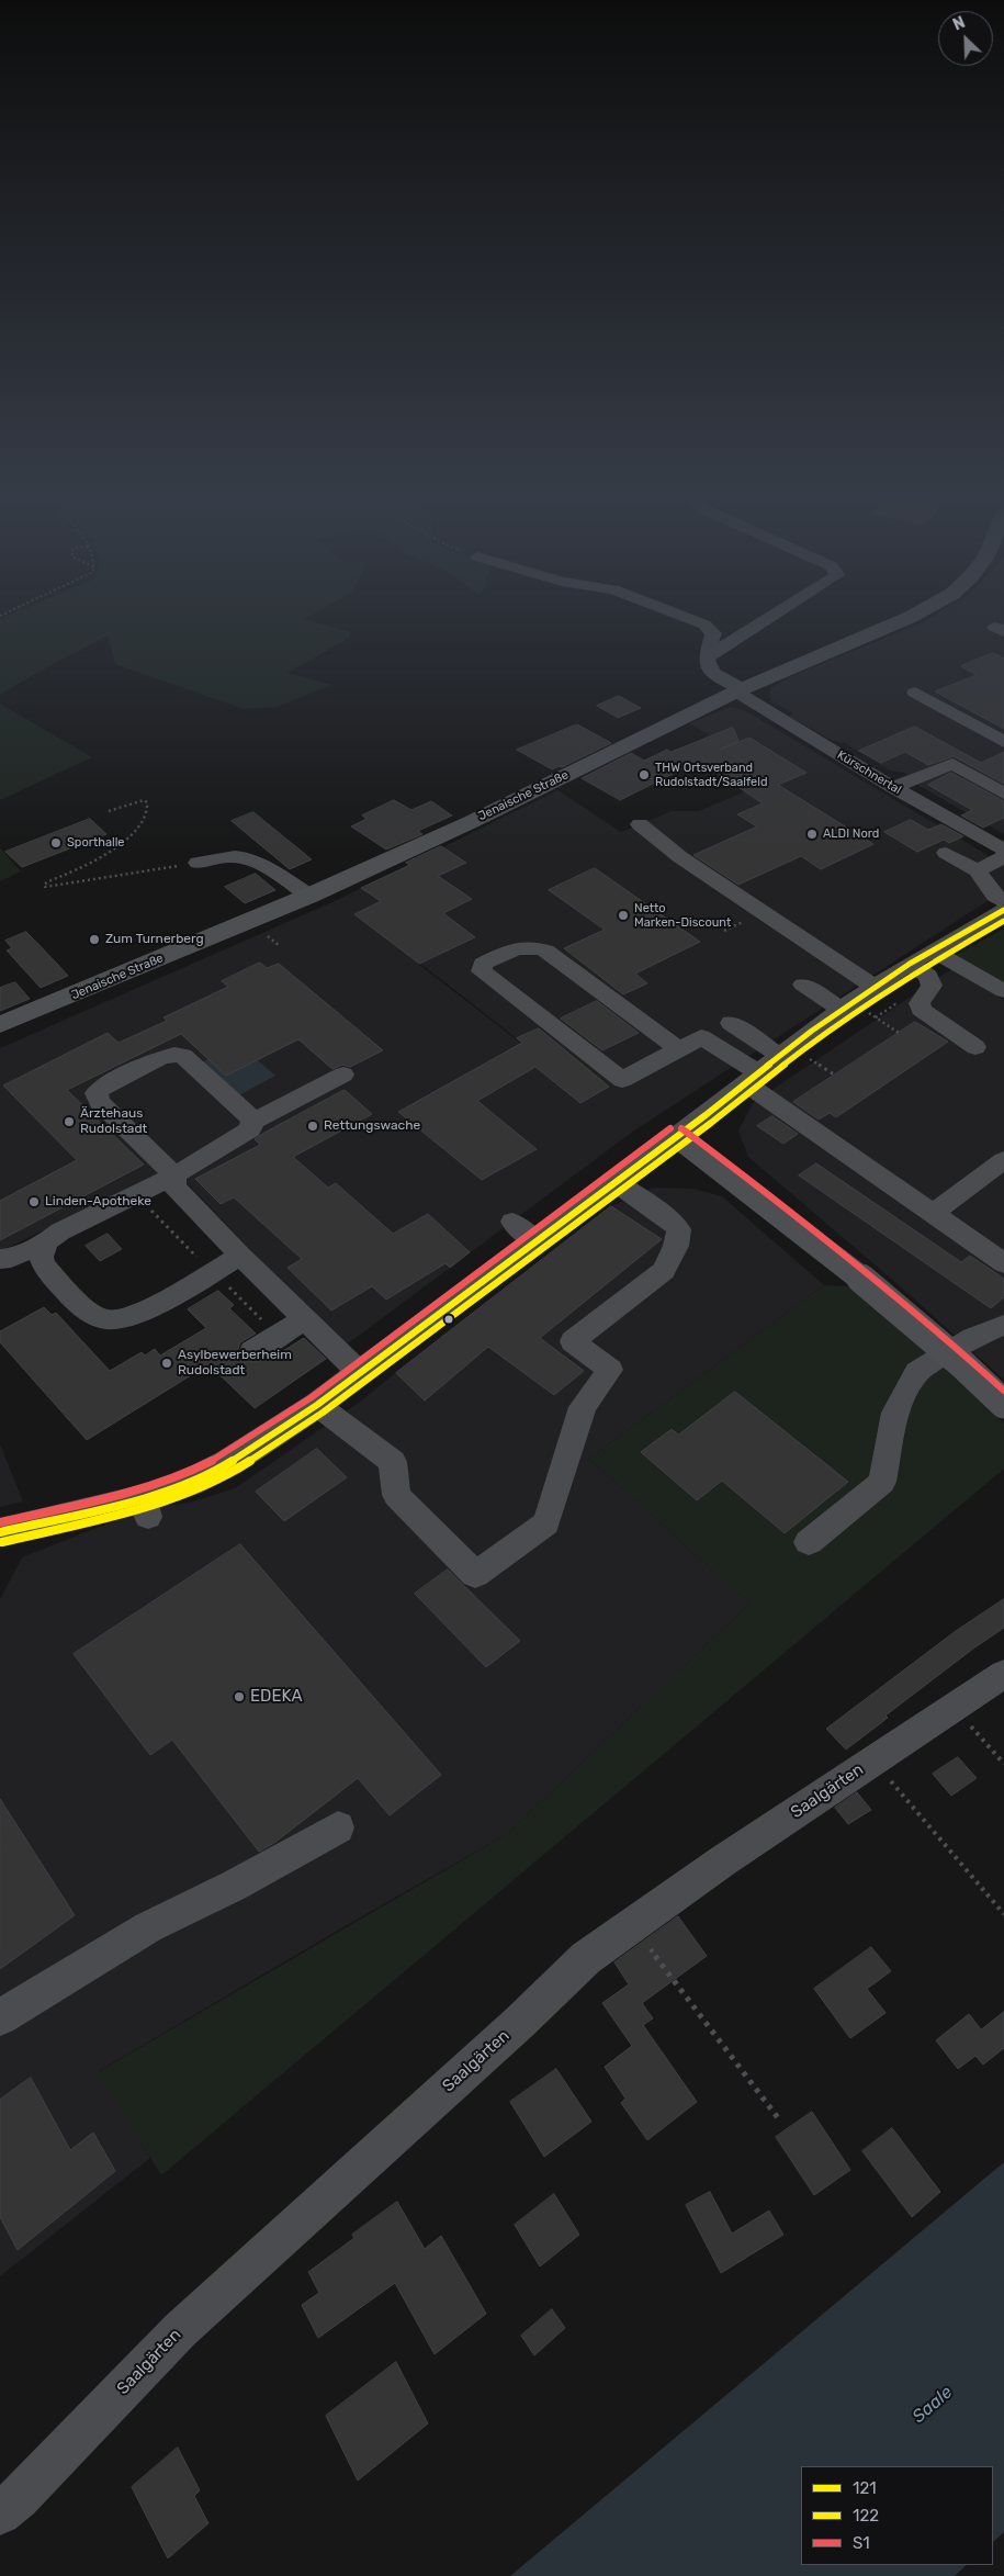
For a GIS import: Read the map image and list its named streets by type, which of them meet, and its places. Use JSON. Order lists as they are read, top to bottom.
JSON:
{
  "streets": {
    "main road": ["Jenaische Straße"],
    "street": ["Kürschnertal", "Saalgärten"]
  },
  "crossings": [
    ["Kürschnertal", "Jenaische Straße"]
  ],
  "water": ["Saale"],
  "places": [
    "THW Ortsverband Rudolstadt/Saalfeld",
    "ALDI Nord",
    "Sporthalle",
    "Netto Marken-Discount",
    "Zum Turnerberg",
    "Ärztehaus Rudolstadt",
    "Rettungswache",
    "Linden-Apotheke",
    "Asylbewerberheim Rudolstadt",
    "EDEKA"
  ],
  "lines": ["transit line 121", "transit line 122", "transit line S1"],
  "legend": ["121", "122", "S1"],
  "north": "top left"
}
